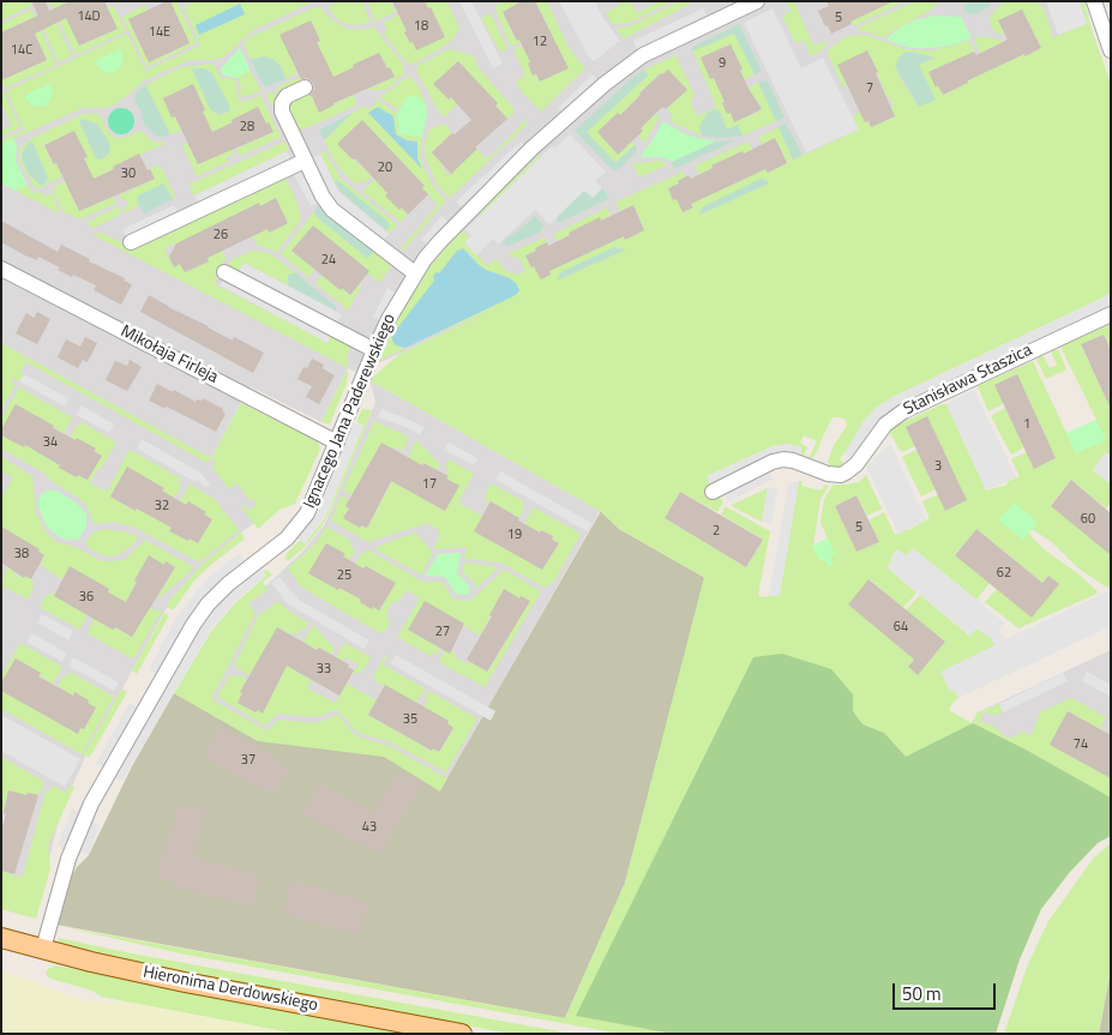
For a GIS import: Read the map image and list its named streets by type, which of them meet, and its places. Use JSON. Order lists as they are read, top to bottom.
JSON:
{
  "streets": {
    "main road": ["Hieronima Derdowskiego"],
    "street": ["Mikołaja Firleja", "Stanisława Staszica", "Ignacego Jana Paderewskiego"]
  },
  "crossings": [
    ["Mikołaja Firleja", "Ignacego Jana Paderewskiego"],
    ["Ignacego Jana Paderewskiego", "Hieronima Derdowskiego"]
  ],
  "house_numbers": [
    "14D",
    "5",
    "18",
    "14E",
    "12",
    "14C",
    "9",
    "7",
    "28",
    "20",
    "30",
    "26",
    "24",
    "1",
    "34",
    "3",
    "17",
    "32",
    "60",
    "5",
    "2",
    "19",
    "38",
    "62",
    "25",
    "36",
    "64",
    "27",
    "33",
    "35",
    "74",
    "37",
    "43"
  ],
  "scale_bar": "50 m"
}
